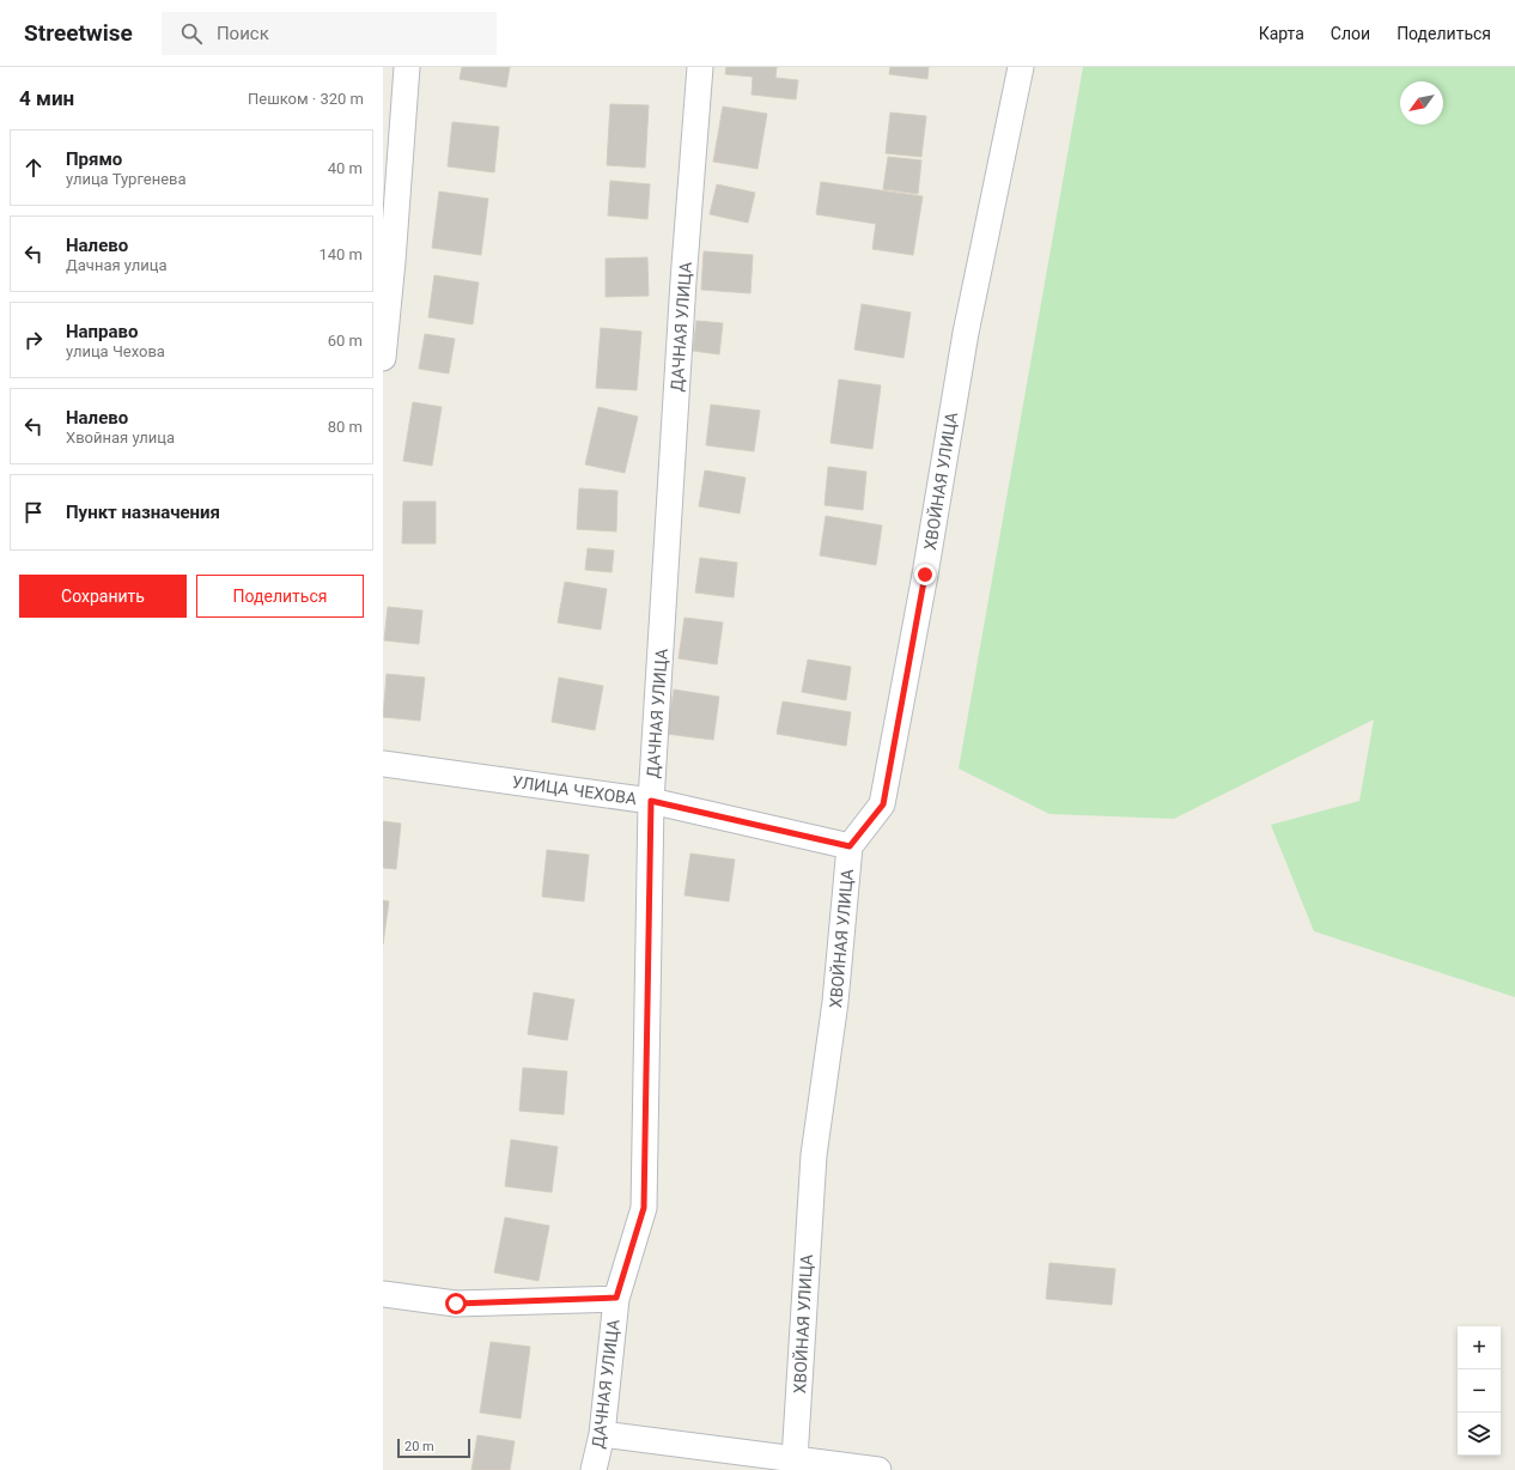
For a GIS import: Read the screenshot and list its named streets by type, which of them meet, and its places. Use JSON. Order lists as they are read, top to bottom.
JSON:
{
  "streets": {
    "street": ["ДАЧНАЯ УЛИЦА", "ХВОЙНАЯ УЛИЦА", "УЛИЦА ЧЕХОВА"]
  },
  "crossings": [
    ["ДАЧНАЯ УЛИЦА", "УЛИЦА ЧЕХОВА"],
    ["ХВОЙНАЯ УЛИЦА", "УЛИЦА ЧЕХОВА"]
  ],
  "scale_bar": "20 m",
  "north": "bottom left",
  "page": {
    "header": "Streetwise",
    "search": "Поиск",
    "nav": ["Карта", "Слои", "Поделиться"],
    "heading": ["4 мин", "Пешком · 320 m"],
    "list": [
      ["Прямо", "улица Тургенева", "40 m"],
      ["Налево", "Дачная улица", "140 m"],
      ["Направо", "улица Чехова", "60 m"],
      ["Налево", "Хвойная улица", "80 m"],
      "Пункт назначения"
    ],
    "buttons": ["Сохранить", "Поделиться"],
    "map_buttons": ["+", "−"],
    "scale": "20 m"
  }
}
